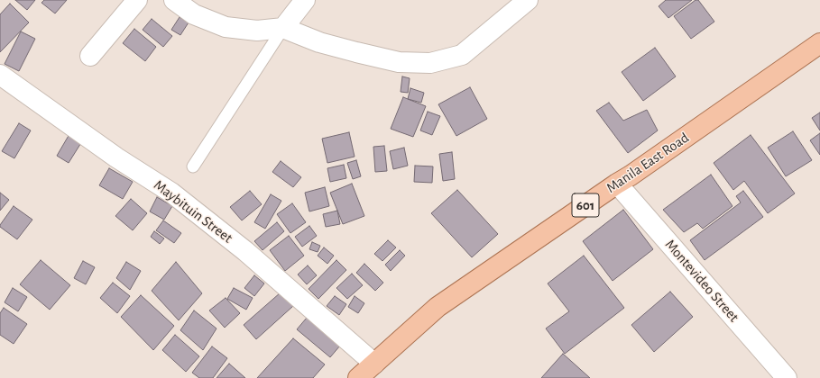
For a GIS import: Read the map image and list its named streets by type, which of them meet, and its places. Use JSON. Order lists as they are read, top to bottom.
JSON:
{
  "streets": {
    "main road": ["Manila East Road", "601"],
    "street": ["Maybituin Street", "Montevideo Street"]
  },
  "crossings": [
    ["Manila East Road", "Maybituin Street"],
    ["Manila East Road", "Montevideo Street"]
  ]
}
